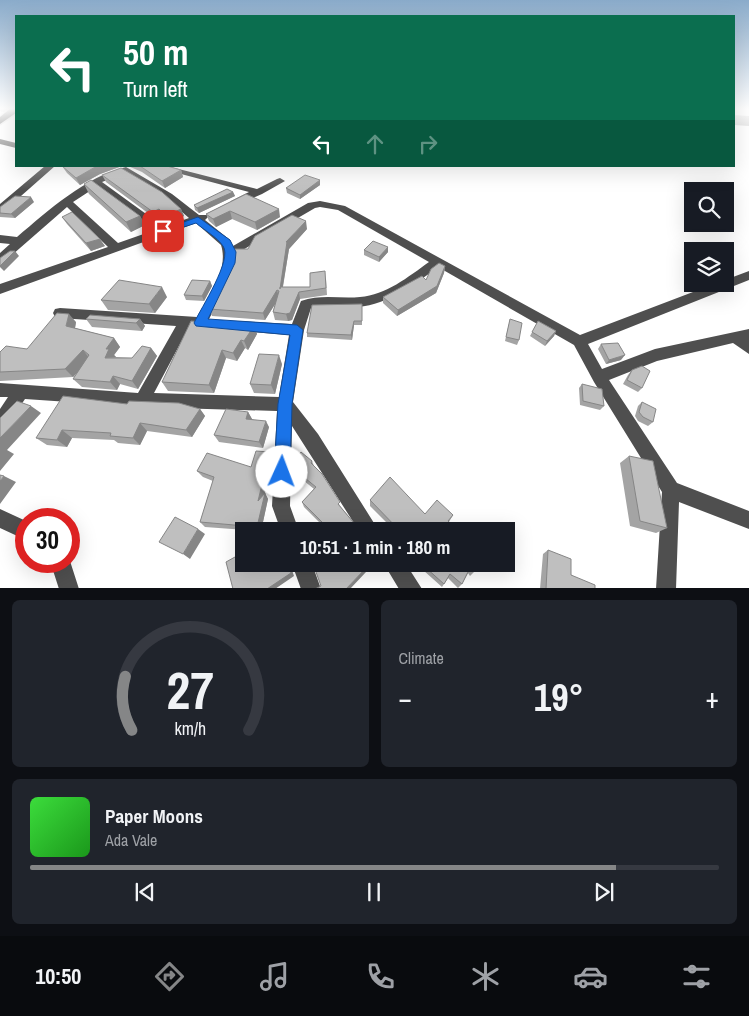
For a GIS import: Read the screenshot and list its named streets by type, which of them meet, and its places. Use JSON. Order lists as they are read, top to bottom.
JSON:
{
  "page": {
    "turn": ["50 m", "Turn left"],
    "limit": "30",
    "trip": "10:51 · 1 min · 180 m",
    "tile": "Climate",
    "heat": ["−", "19°", "+"],
    "song": ["Paper Moons", "Ada Vale"],
    "tabs": "10:50",
    "gauge": ["27", "km/h"]
  }
}
